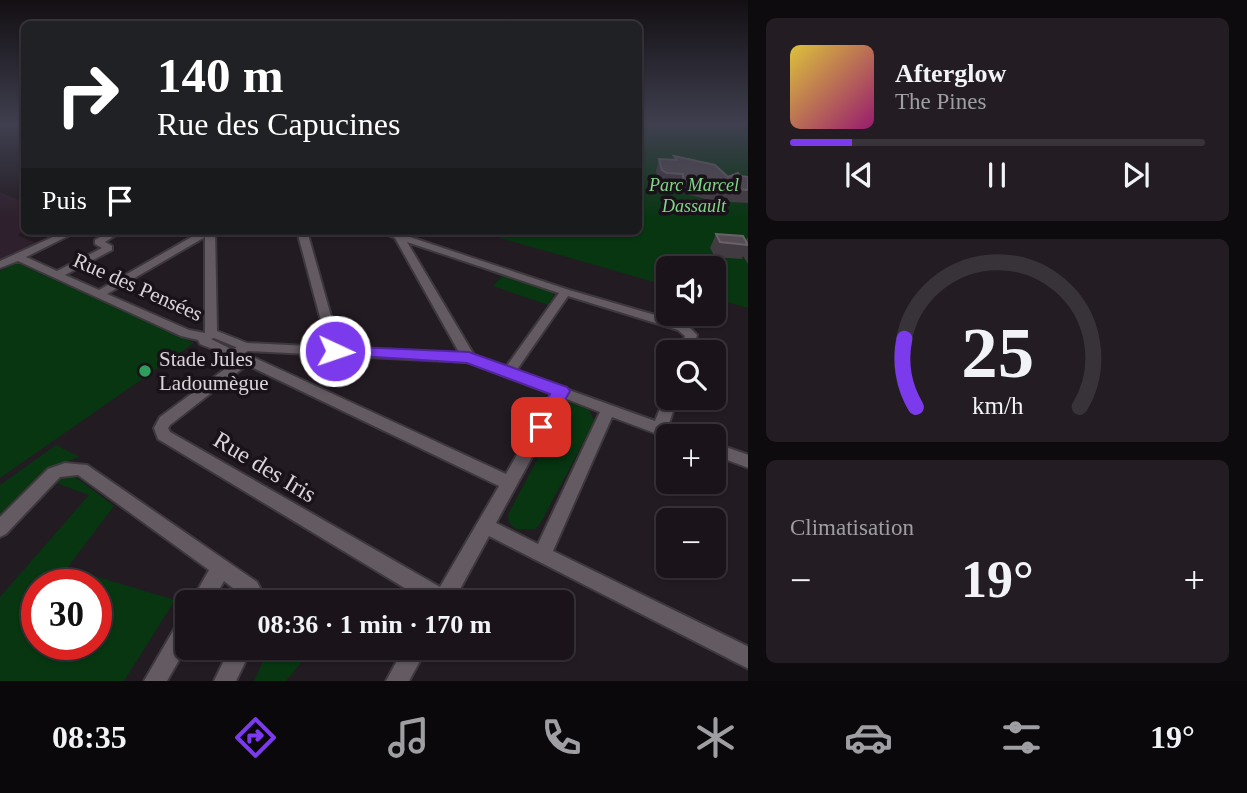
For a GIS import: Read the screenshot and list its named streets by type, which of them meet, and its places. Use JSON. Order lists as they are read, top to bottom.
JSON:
{
  "streets": {
    "street": ["Rue des Pensées", "Rue des Iris"]
  },
  "crossings": [
    ["Rue des Pensées", "Rue des Iris"]
  ],
  "parks": ["Parc Marcel Dassault"],
  "places": ["Stade Jules Ladoumègue"],
  "page": {
    "turn": ["140 m", "Rue des Capucines"],
    "song": ["Afterglow", "The Pines"],
    "then": "Puis",
    "map_buttons": ["+", "−"],
    "tile": "Climatisation",
    "heat": ["−", "19°", "+"],
    "limit": "30",
    "trip": "08:36 · 1 min · 170 m",
    "tabs": ["08:35", "19°"],
    "gauge": ["25", "km/h"]
  }
}
